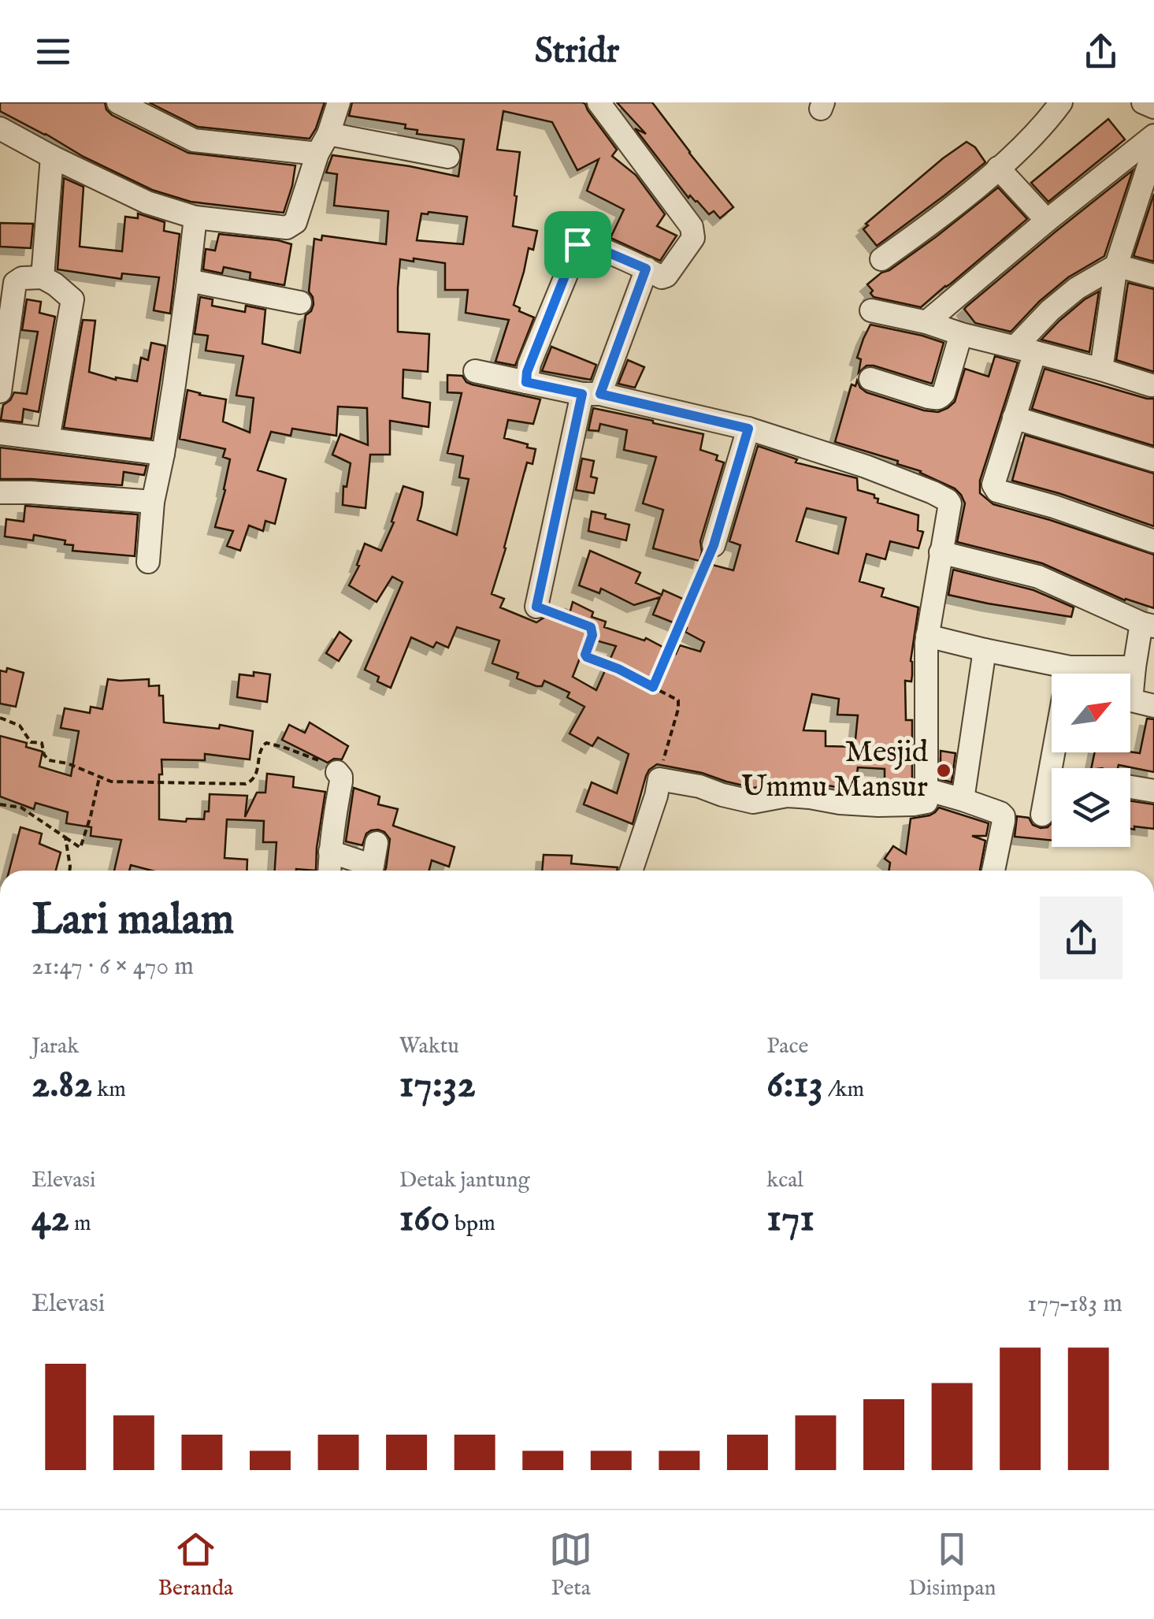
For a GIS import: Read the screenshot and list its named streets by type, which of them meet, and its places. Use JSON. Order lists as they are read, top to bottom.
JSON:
{
  "places": ["Mesjid Ummu Mansur"],
  "north": "top right",
  "page": {
    "header": "Stridr",
    "heading": ["Lari malam", "21:47 · 6 × 470 m"],
    "stats": [
      ["Jarak", "2.82 km"],
      ["Waktu", "17:32"],
      ["Pace", "6:13 /km"],
      ["Elevasi", "42 m"],
      ["Detak jantung", "160 bpm"],
      ["kcal", "171"]
    ],
    "chart": ["Elevasi", "177–183 m"],
    "tabs": ["Beranda", "Peta", "Disimpan"]
  }
}
